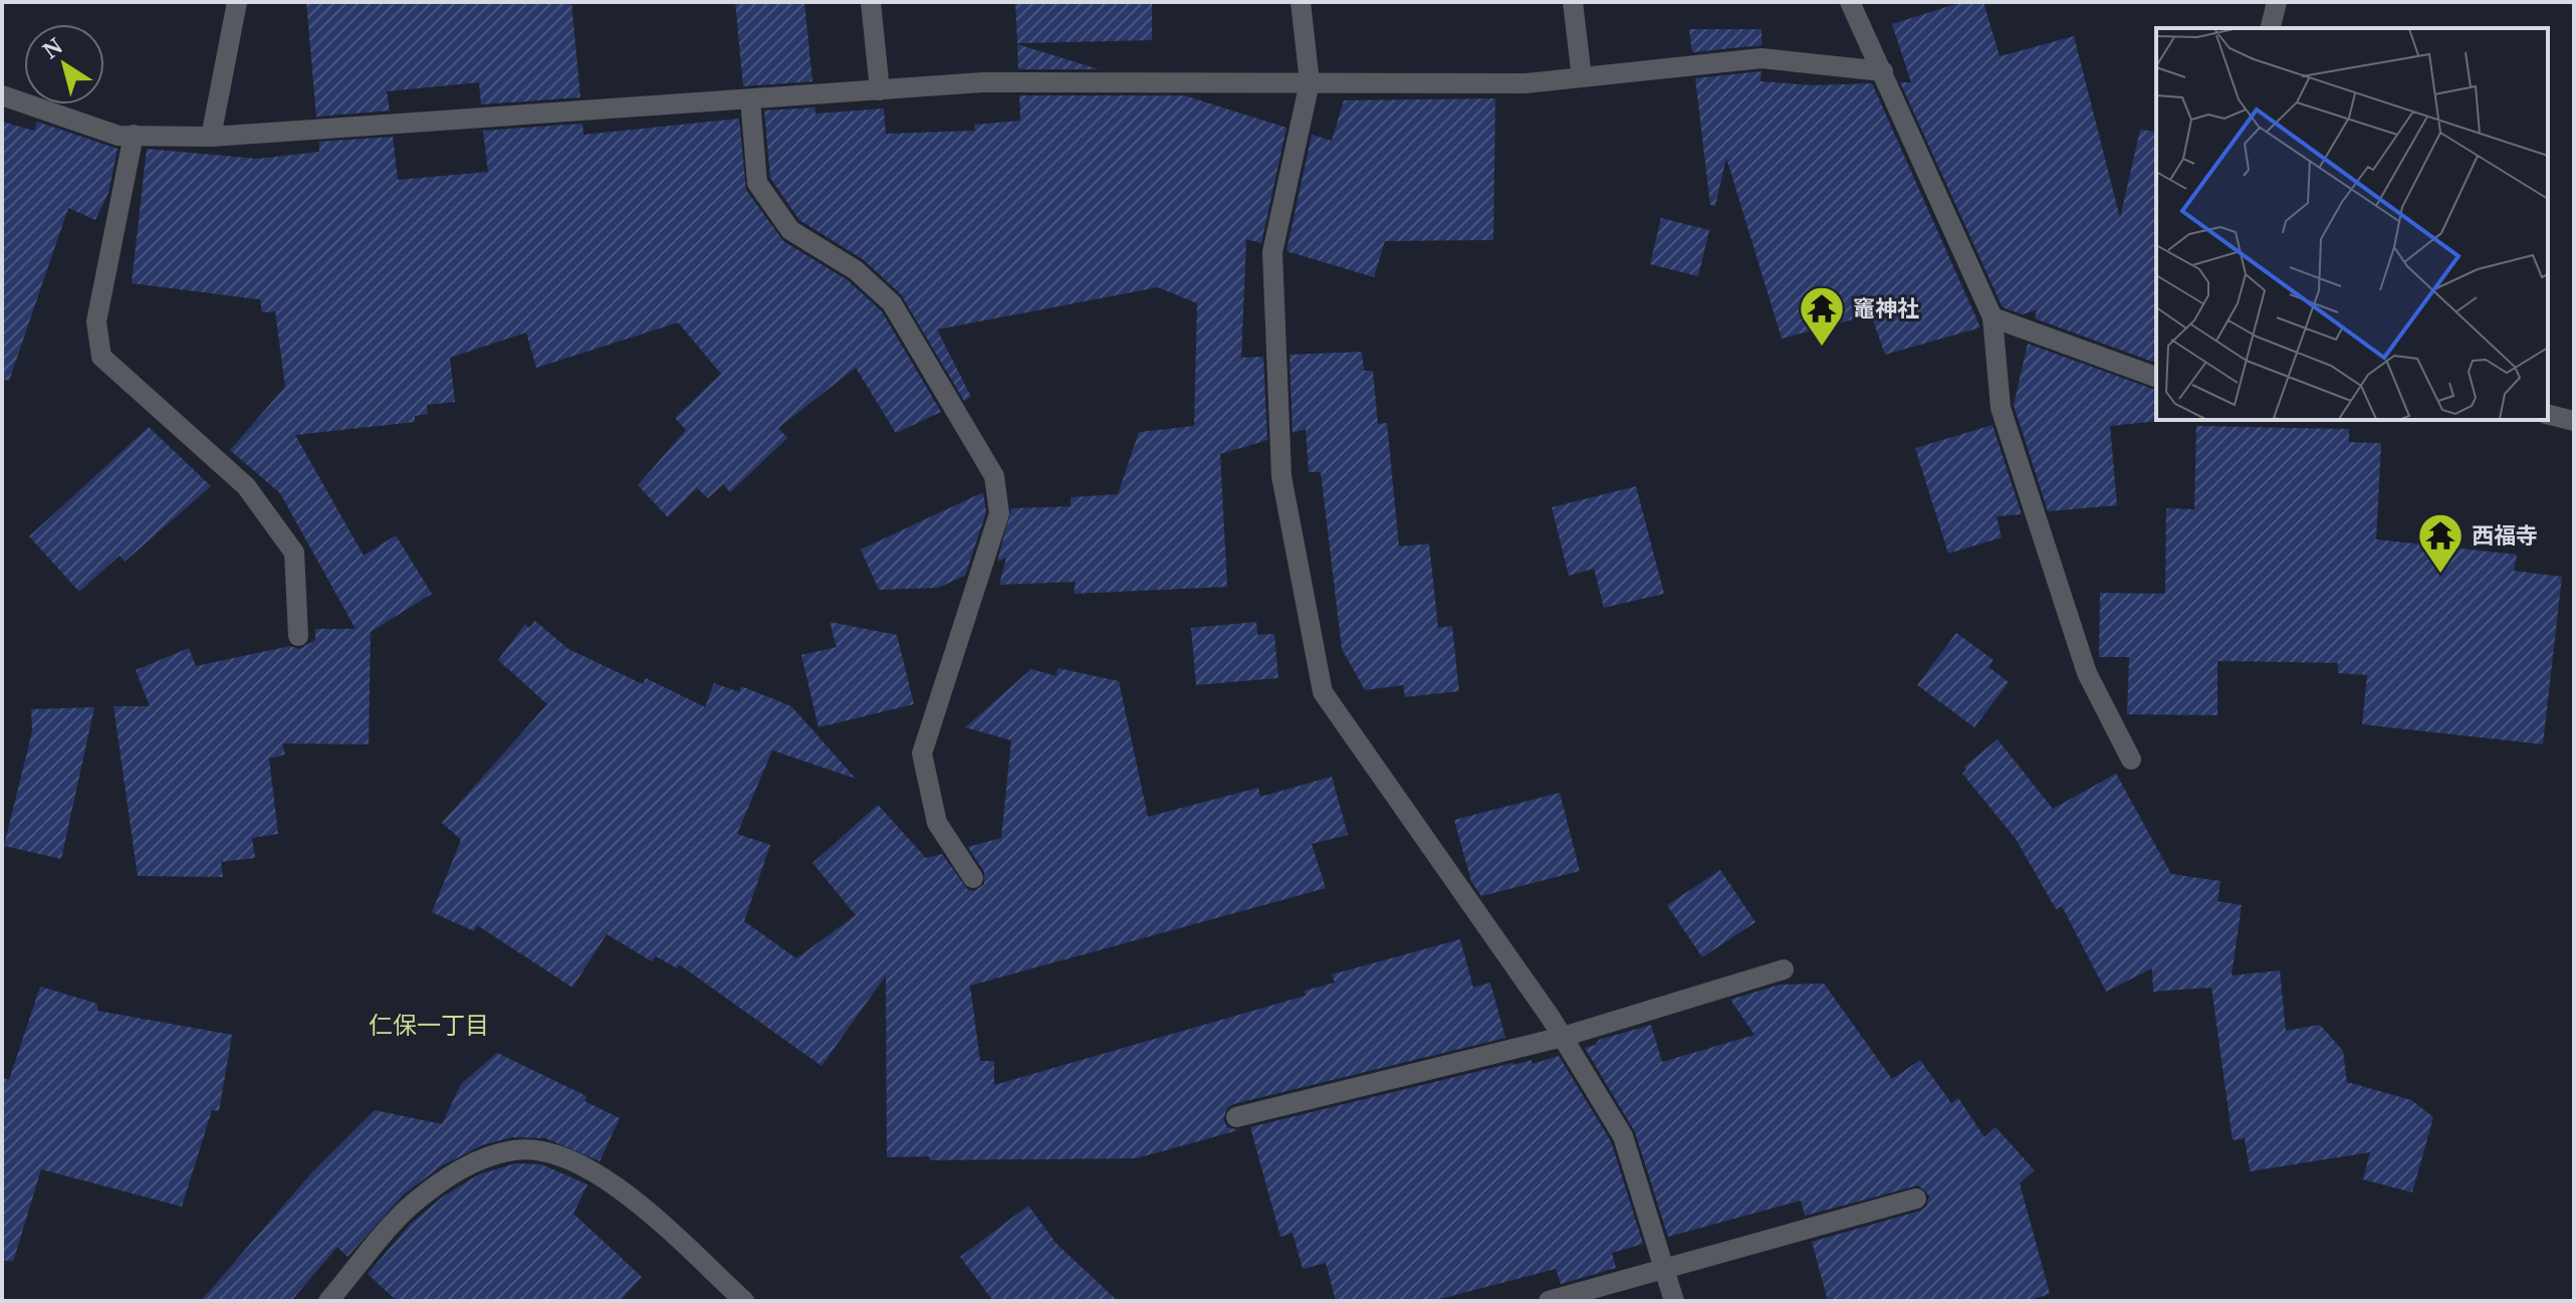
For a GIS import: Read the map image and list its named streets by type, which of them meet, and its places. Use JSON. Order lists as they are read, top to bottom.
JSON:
{
  "districts": ["仁保一丁目"],
  "places": {
    "temple": ["竈神社", "西福寺"]
  },
  "north": "top left"
}
